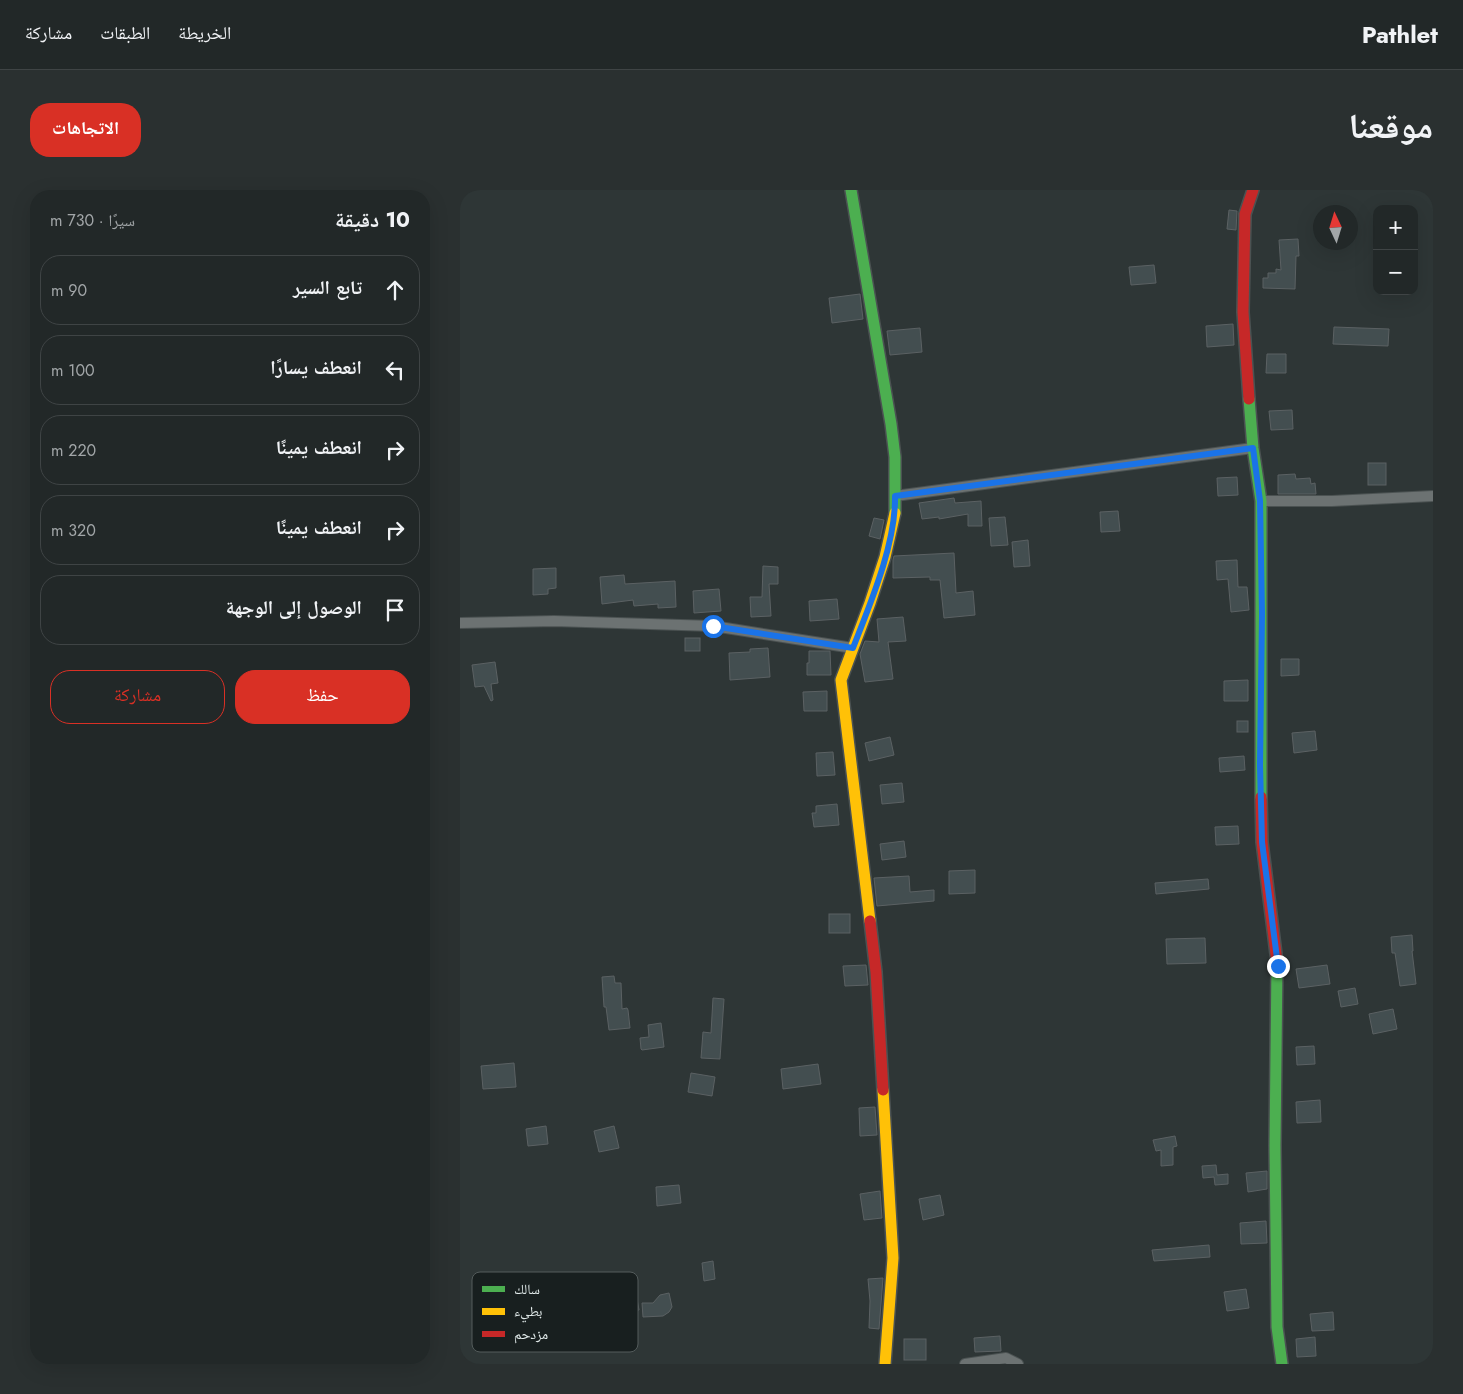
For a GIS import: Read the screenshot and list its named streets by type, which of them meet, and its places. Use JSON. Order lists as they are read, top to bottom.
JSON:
{
  "legend": ["سالك", "بطيء", "مزدحم"],
  "north": "top",
  "page": {
    "header": "Pathlet",
    "nav": ["الخريطة", "الطبقات", "مشاركة"],
    "title": "موقعنا",
    "buttons": [
      "الاتجاهات",
      ["حفظ", "مشاركة"]
    ],
    "heading": ["10 دقيقة", "سيرًا · 730 m"],
    "map_buttons": ["+", "−"],
    "list": [
      ["تابع السير", "90 m"],
      ["انعطف يسارًا", "100 m"],
      ["انعطف يمينًا", "220 m"],
      ["انعطف يمينًا", "320 m"],
      "الوصول إلى الوجهة"
    ]
  }
}
